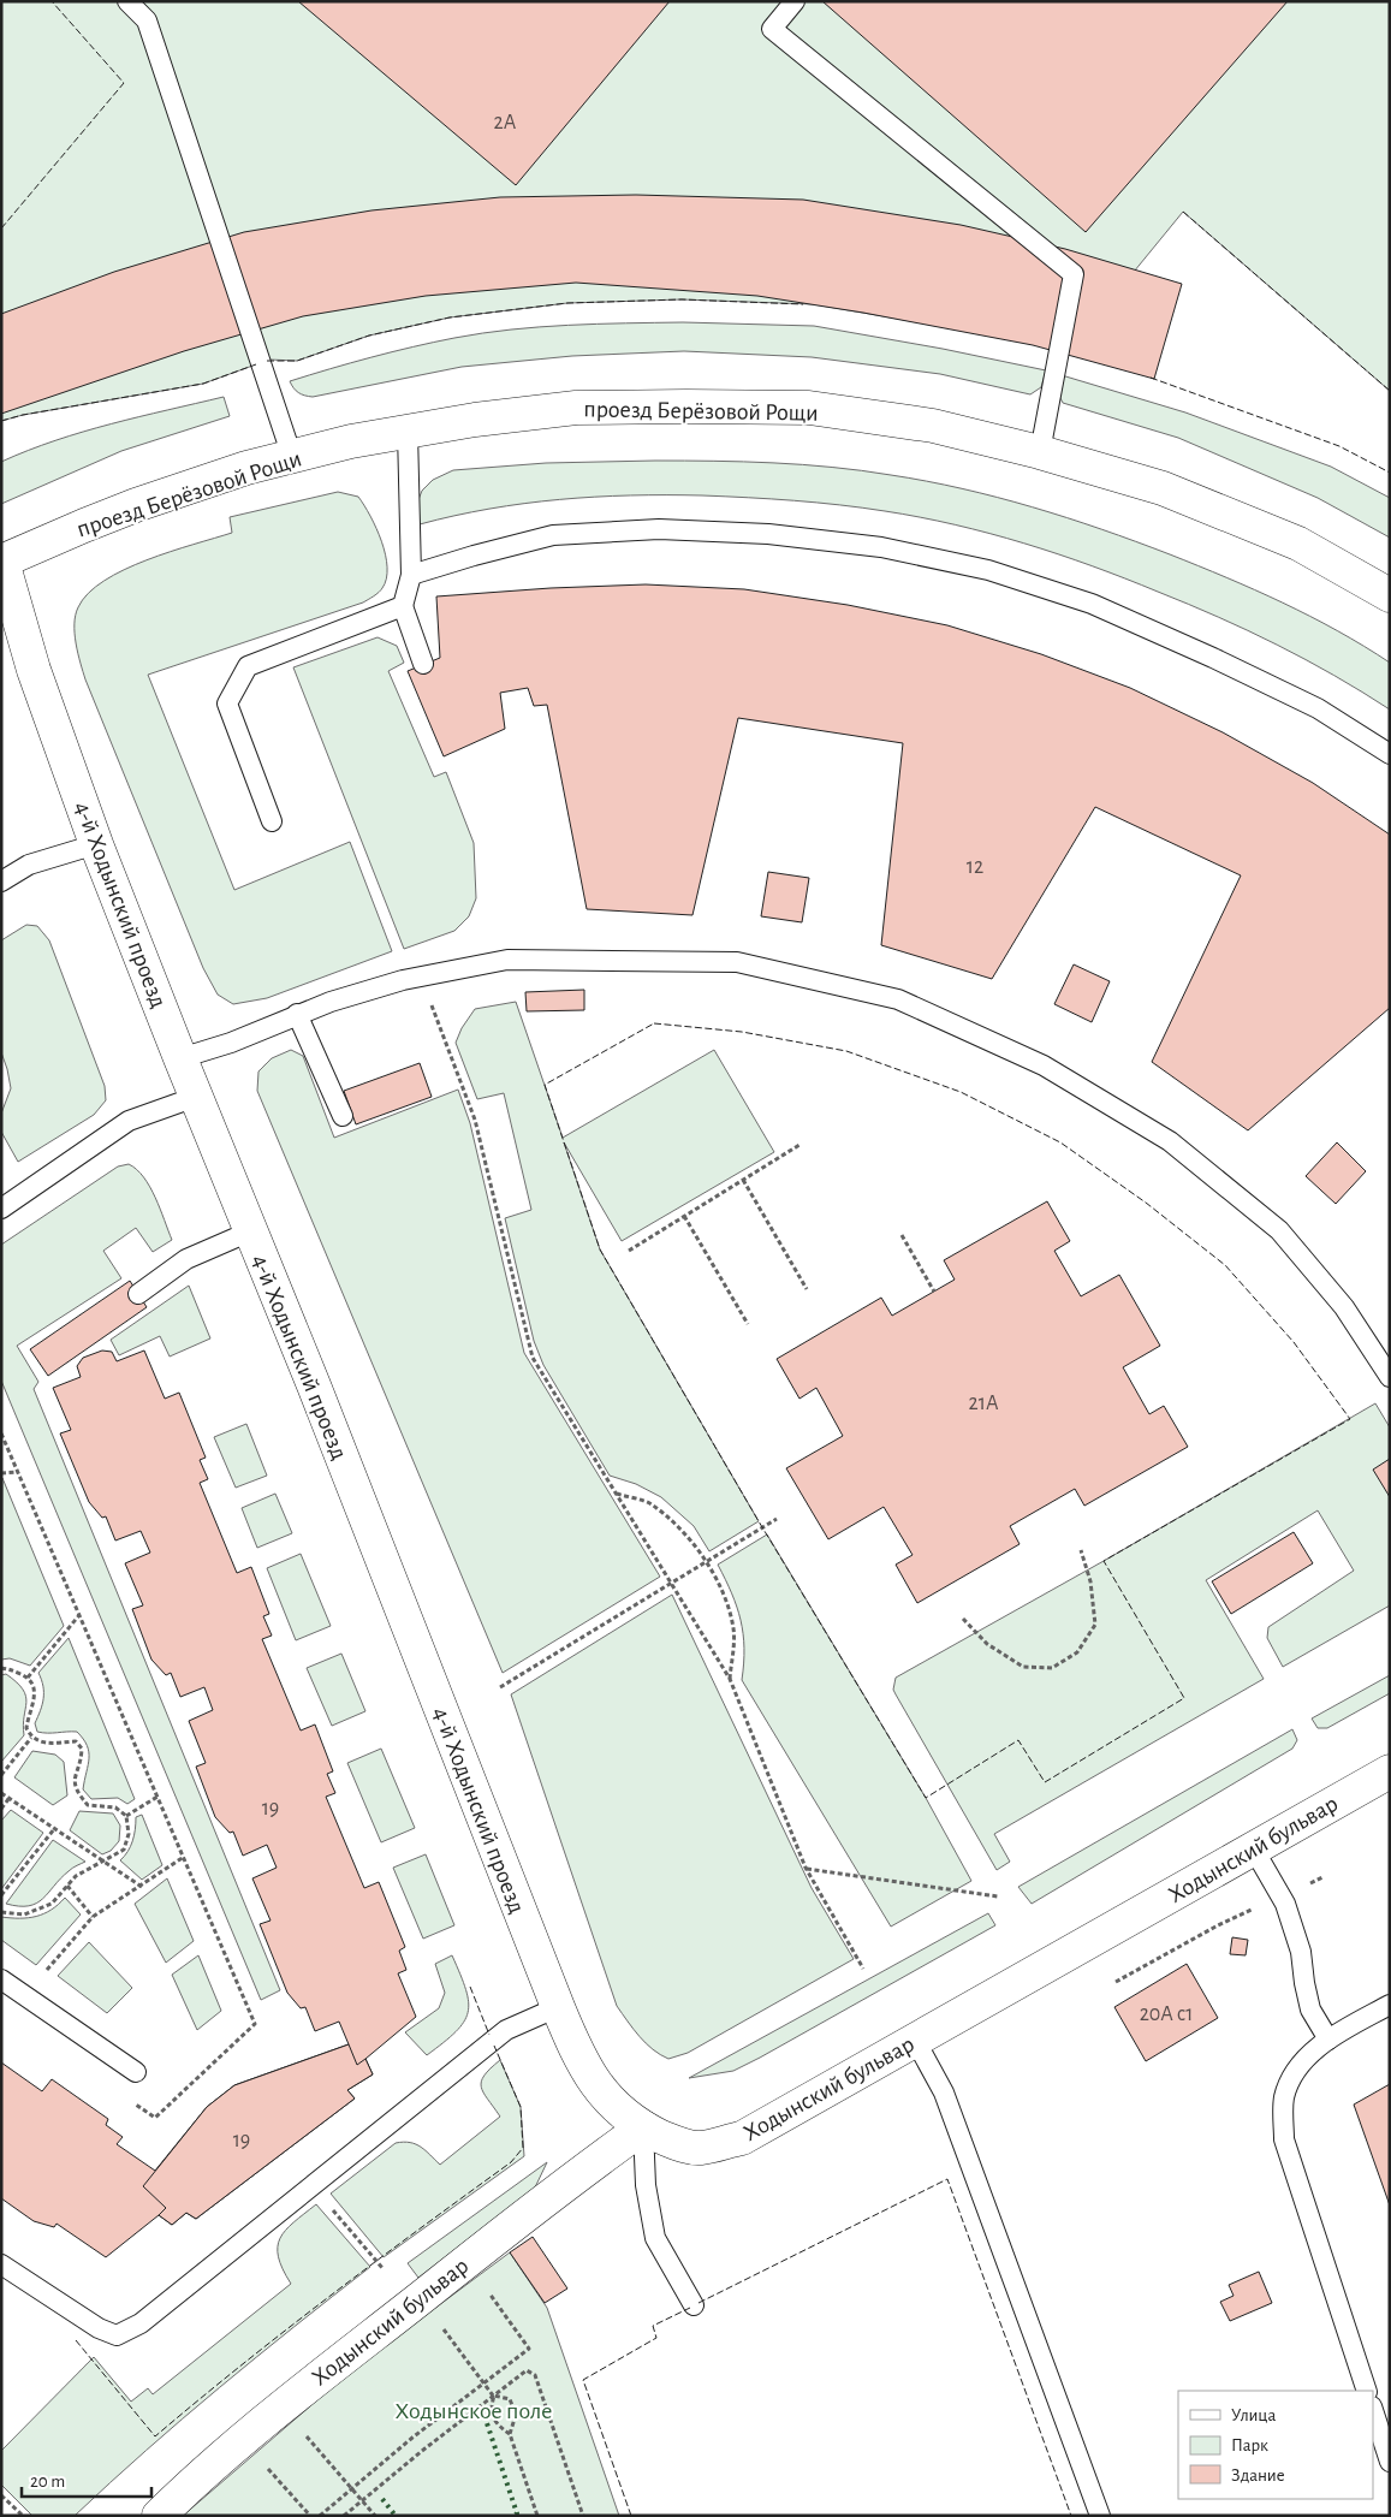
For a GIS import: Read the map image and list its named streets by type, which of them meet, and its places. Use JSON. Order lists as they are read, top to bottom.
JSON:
{
  "streets": {
    "street": ["проезд Берёзовой Рощи", "4-й Ходынский проезд", "Ходынский бульвар"]
  },
  "crossings": [
    ["проезд Берёзовой Рощи", "4-й Ходынский проезд"],
    ["4-й Ходынский проезд", "Ходынский бульвар"]
  ],
  "parks": ["Ходынское поле"],
  "house_numbers": [
    "2А",
    "12",
    "21А",
    "19",
    "20А с1",
    "19"
  ],
  "legend": ["Улица", "Парк", "Здание"],
  "scale_bar": "20 m"
}
